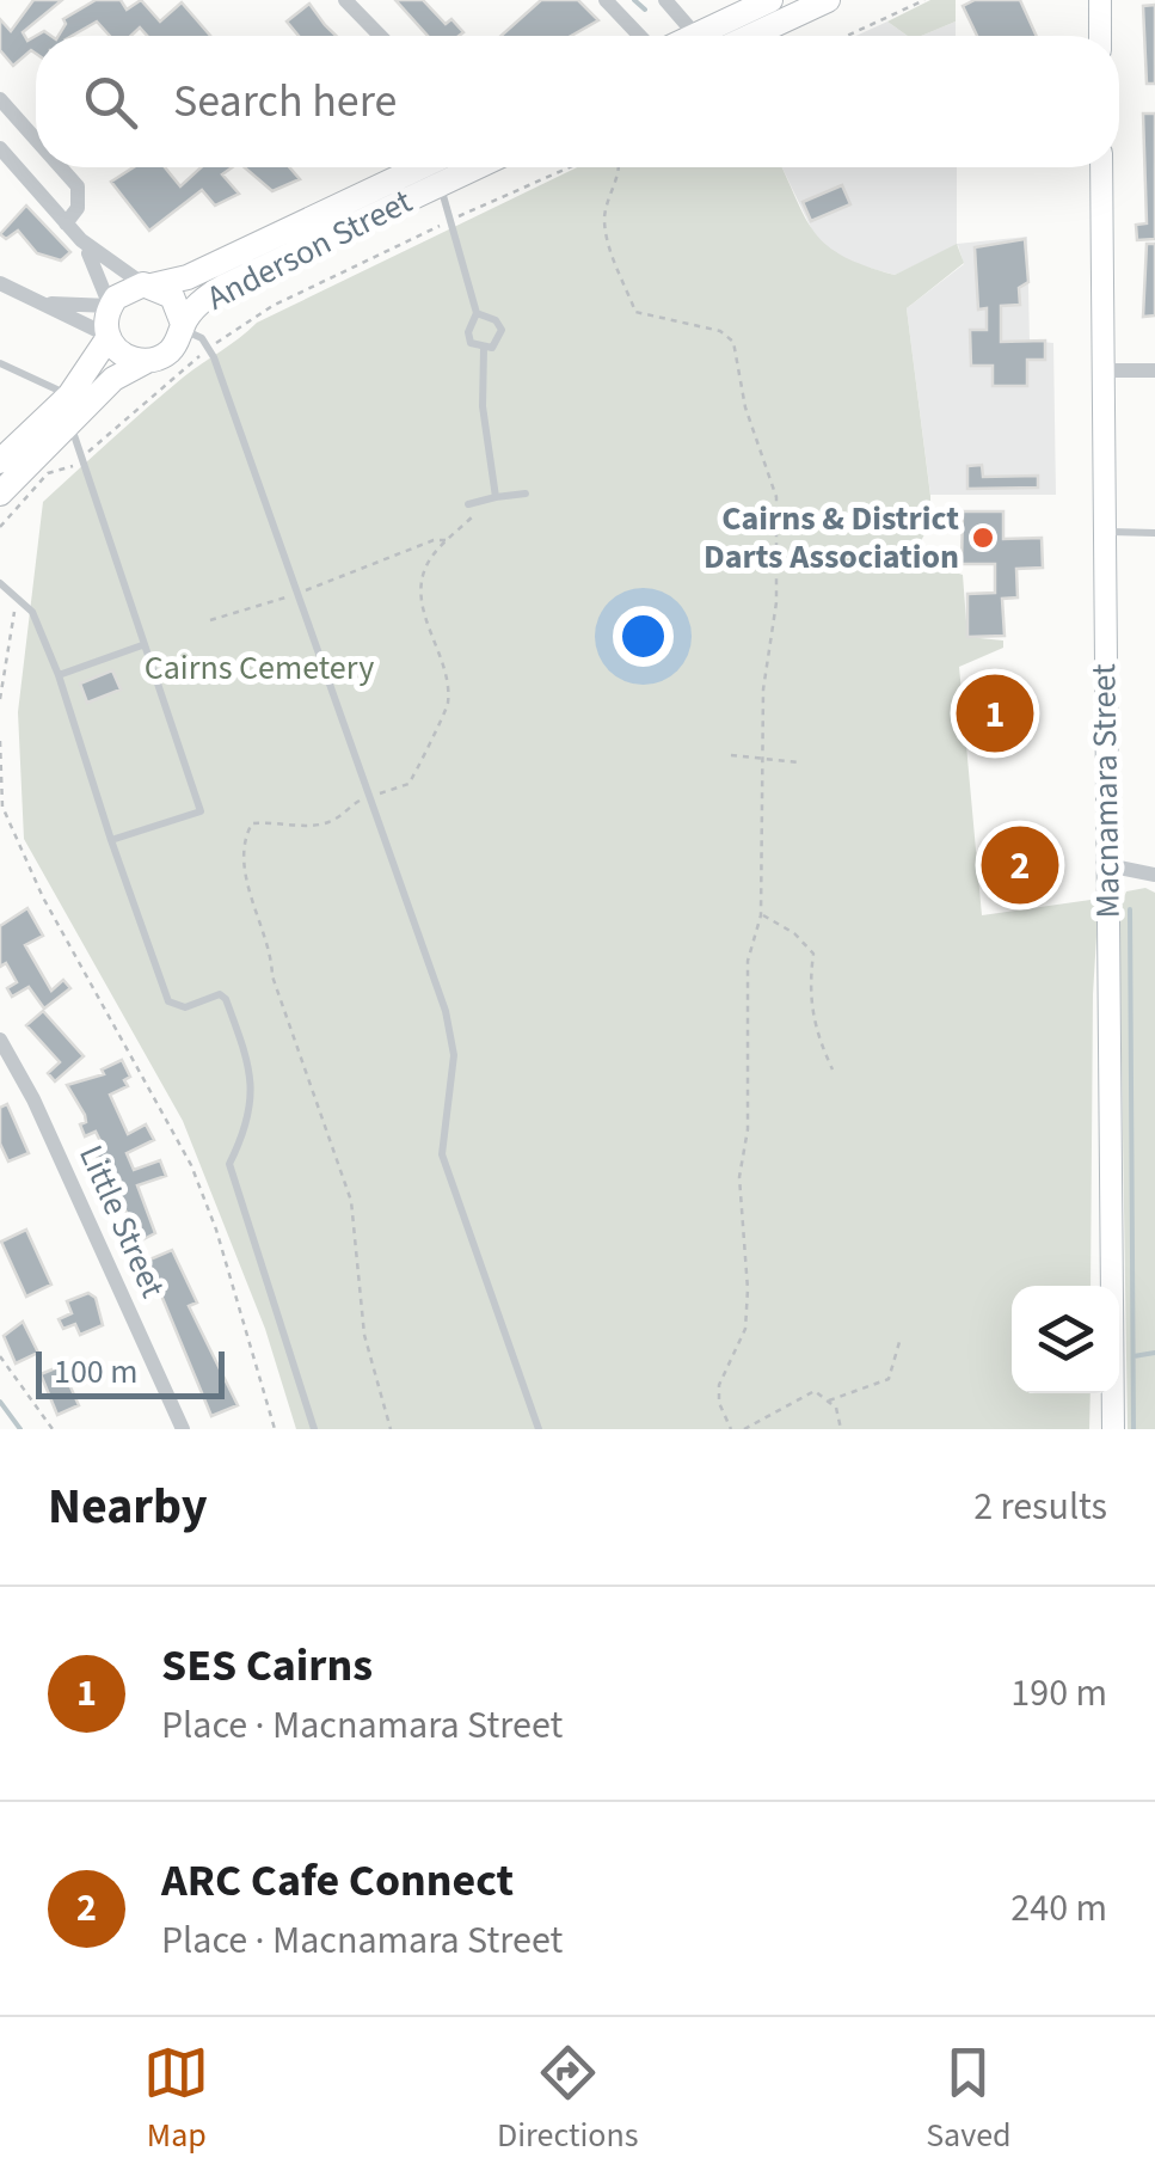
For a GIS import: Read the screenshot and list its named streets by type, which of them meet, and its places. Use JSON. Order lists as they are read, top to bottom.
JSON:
{
  "streets": {
    "main road": ["Anderson Street"],
    "street": ["Macnamara Street", "Little Street"]
  },
  "parks": ["Cairns Cemetery"],
  "places": ["Cairns & District Darts Association"],
  "scale_bar": "100 m",
  "page": {
    "search": "Search here",
    "pins": ["1", "2"],
    "scale": "100 m",
    "heading": ["Nearby", "2 results"],
    "list": [
      {
        "mark": "1",
        "name": "SES Cairns",
        "note": "Place · Macnamara Street",
        "value": "190 m"
      },
      {
        "mark": "2",
        "name": "ARC Cafe Connect",
        "note": "Place · Macnamara Street",
        "value": "240 m"
      }
    ],
    "nav": ["Map", "Directions", "Saved"]
  }
}
